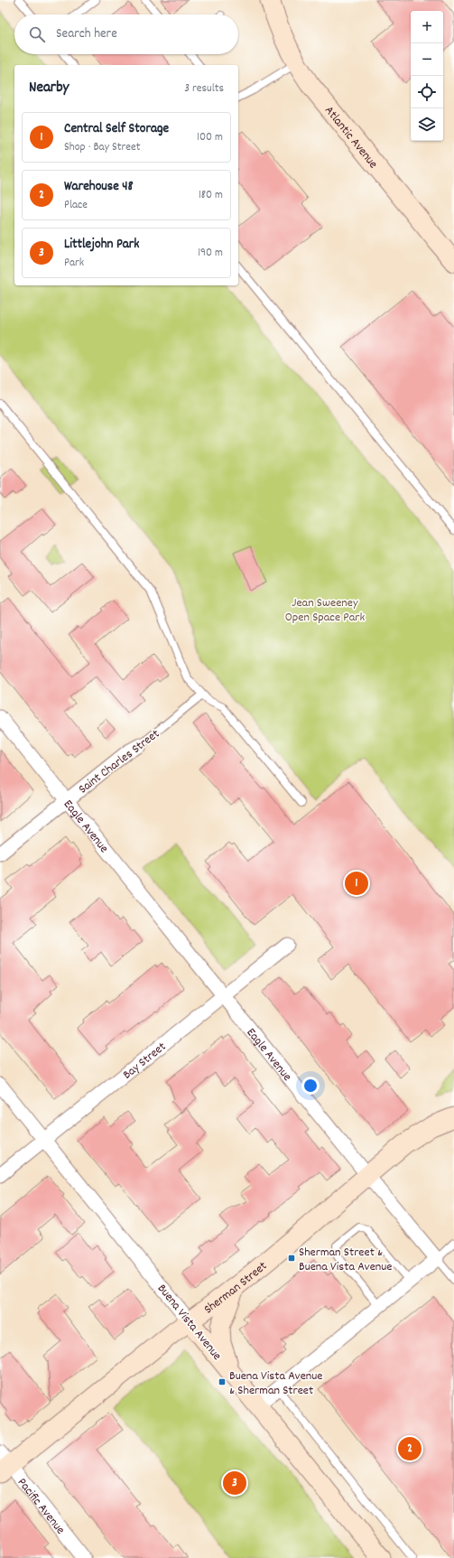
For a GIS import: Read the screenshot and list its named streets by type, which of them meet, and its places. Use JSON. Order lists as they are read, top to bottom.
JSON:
{
  "streets": {
    "street": [
      "Atlantic Avenue",
      "Saint Charles Street",
      "Eagle Avenue",
      "Bay Street",
      "Sherman Street",
      "Buena Vista Avenue",
      "Pacific Avenue"
    ]
  },
  "crossings": [
    ["Saint Charles Street", "Eagle Avenue"],
    ["Eagle Avenue", "Bay Street"],
    ["Eagle Avenue", "Sherman Street"],
    ["Bay Street", "Buena Vista Avenue"],
    ["Sherman Street", "Buena Vista Avenue"],
    ["Sherman Street", "Pacific Avenue"]
  ],
  "parks": ["Jean Sweeney Open Space Park"],
  "places": {
    "transit": ["Sherman Street & Buena Vista Avenue", "Buena Vista Avenue & Sherman Street"]
  },
  "page": {
    "map_buttons": ["+", "−"],
    "search": "Search here",
    "heading": ["Nearby", "3 results"],
    "list": [
      {
        "mark": "1",
        "name": "Central Self Storage",
        "note": "Shop · Bay Street",
        "value": "100 m"
      },
      {
        "mark": "2",
        "name": "Warehouse 48",
        "note": "Place",
        "value": "180 m"
      },
      {
        "mark": "3",
        "name": "Littlejohn Park",
        "note": "Park",
        "value": "190 m"
      }
    ],
    "pins": ["1", "2", "3"]
  }
}
